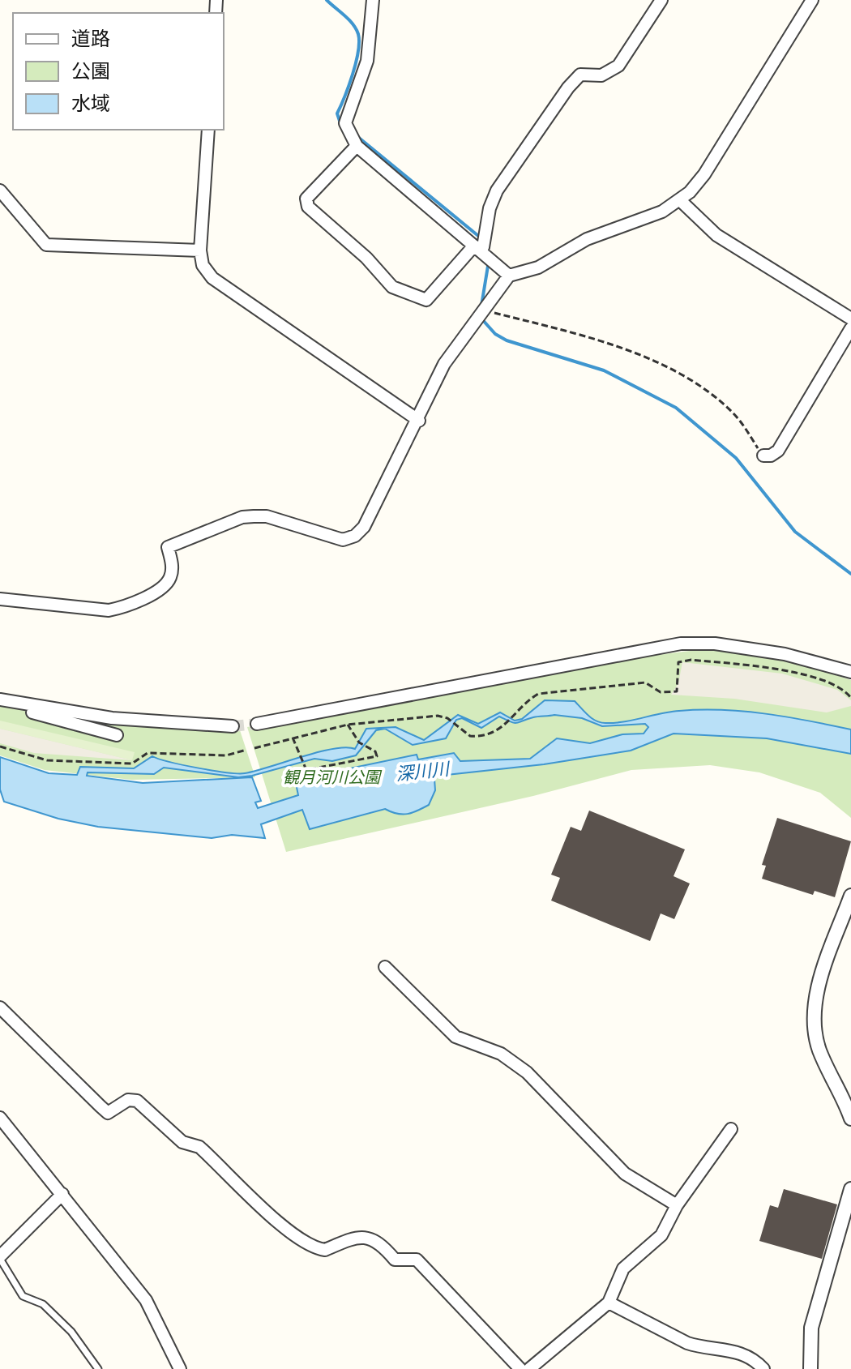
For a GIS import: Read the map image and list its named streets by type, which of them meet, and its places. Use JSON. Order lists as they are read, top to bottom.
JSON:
{
  "water": ["深川川"],
  "parks": ["観月河川公園"],
  "legend": ["道路", "公園", "水域"]
}
